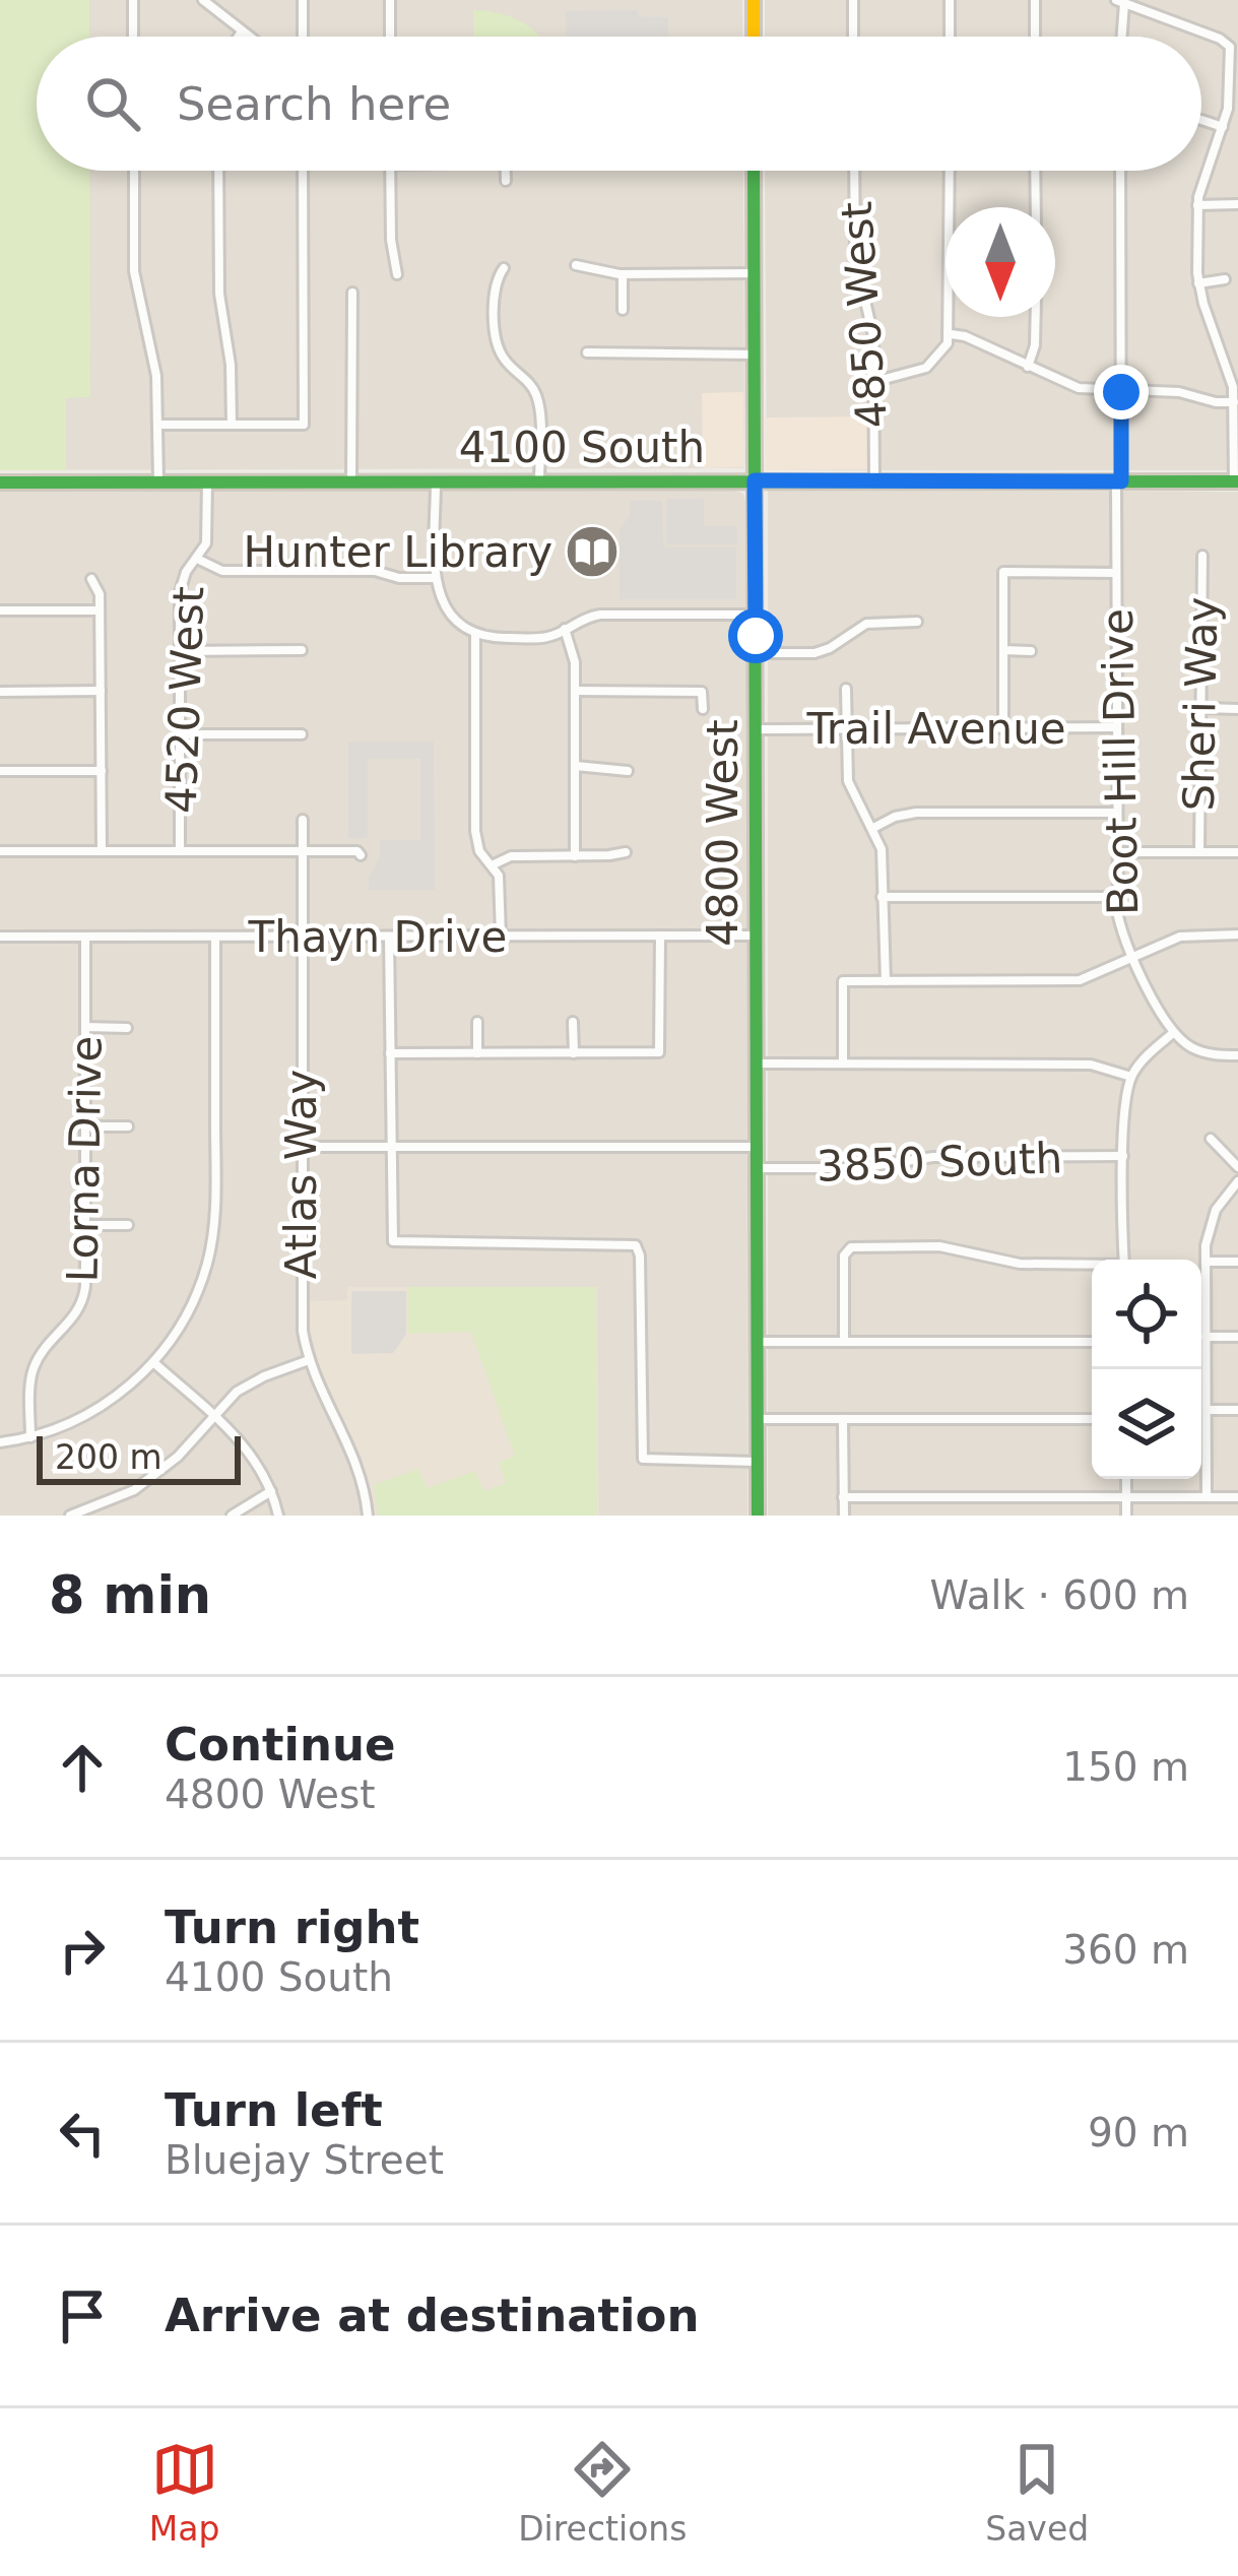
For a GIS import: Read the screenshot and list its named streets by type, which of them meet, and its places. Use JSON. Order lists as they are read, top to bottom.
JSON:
{
  "streets": {
    "main road": ["4100 South", "4800 West"],
    "street": [
      "4850 West",
      "4520 West",
      "Sheri Way",
      "Trail Avenue",
      "Boot Hill Drive",
      "Thayn Drive",
      "Lorna Drive",
      "3850 South",
      "Atlas Way"
    ]
  },
  "crossings": [
    ["4850 West", "4100 South"],
    ["4100 South", "4520 West"],
    ["4100 South", "Boot Hill Drive"],
    ["4100 South", "4800 West"],
    ["Trail Avenue", "Boot Hill Drive"],
    ["Trail Avenue", "4800 West"],
    ["4800 West", "Thayn Drive"],
    ["4800 West", "3850 South"],
    ["Thayn Drive", "Lorna Drive"],
    ["Thayn Drive", "Atlas Way"]
  ],
  "places": {
    "library": ["Hunter Library"]
  },
  "scale_bar": "200 m",
  "north": "bottom",
  "page": {
    "search": "Search here",
    "scale": "200 m",
    "heading": ["8 min", "Walk · 600 m"],
    "list": [
      ["Continue", "4800 West", "150 m"],
      ["Turn right", "4100 South", "360 m"],
      ["Turn left", "Bluejay Street", "90 m"],
      "Arrive at destination"
    ],
    "nav": ["Map", "Directions", "Saved"]
  }
}
